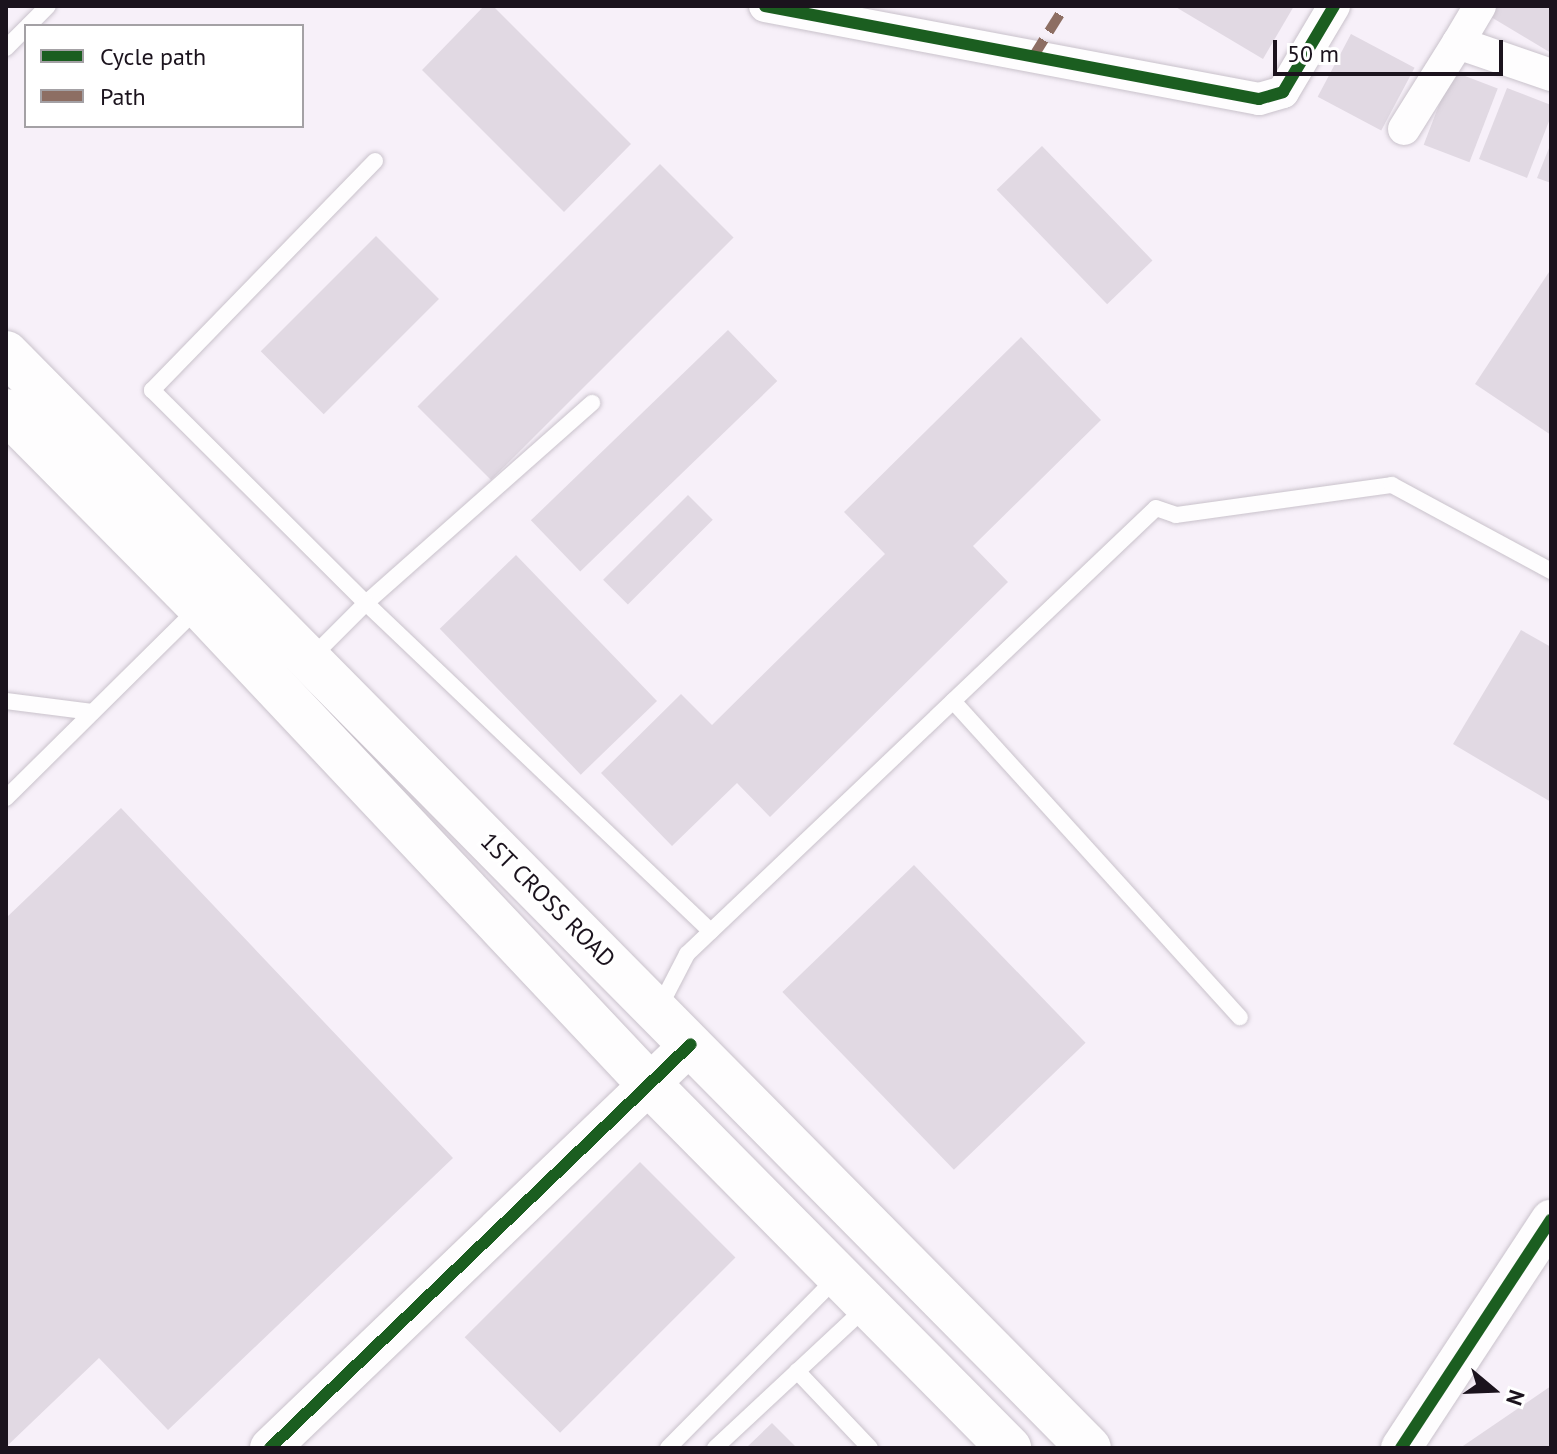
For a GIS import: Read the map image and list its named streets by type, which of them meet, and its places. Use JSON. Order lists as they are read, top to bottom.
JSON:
{
  "streets": {
    "main road": ["1ST CROSS ROAD"]
  },
  "legend": ["Cycle path", "Path"],
  "scale_bar": "50 m",
  "north": "right"
}
